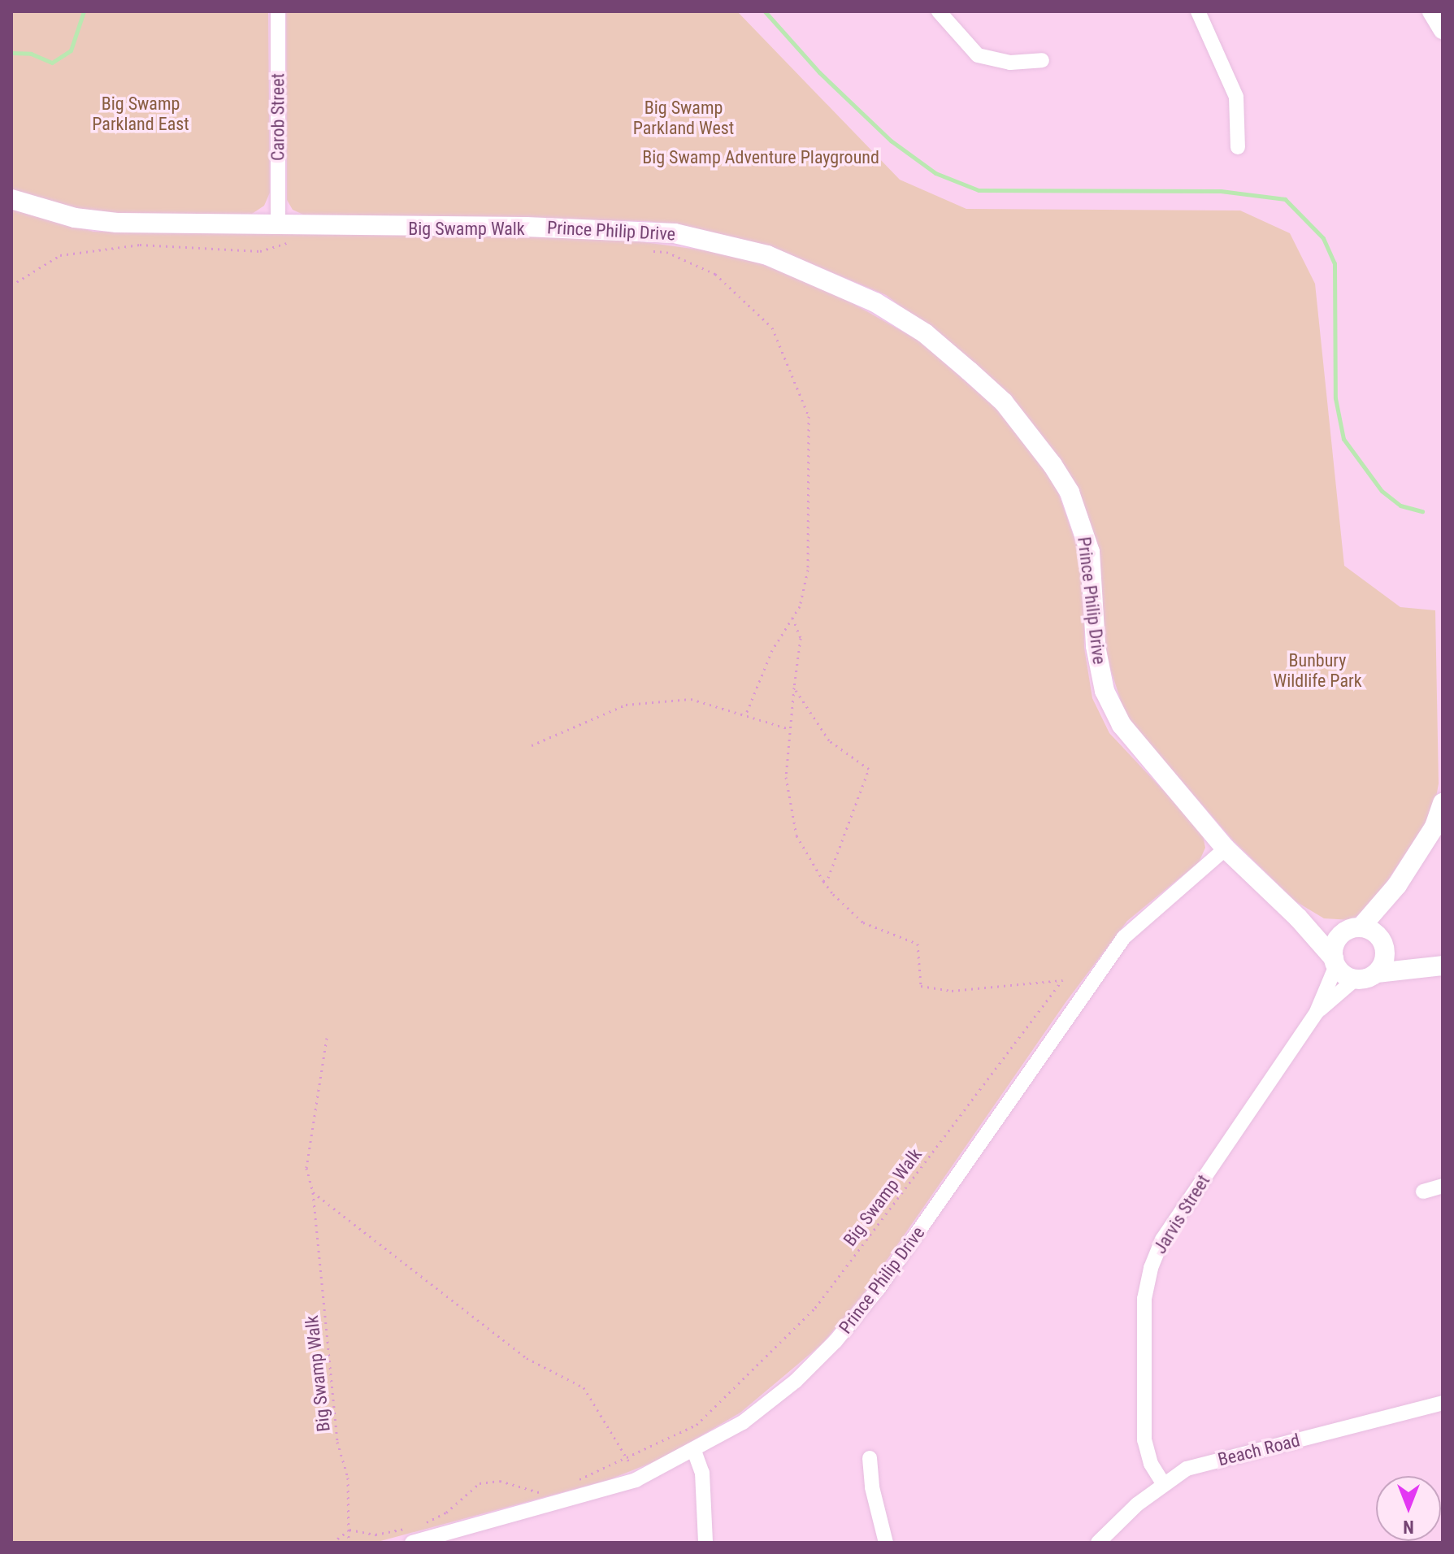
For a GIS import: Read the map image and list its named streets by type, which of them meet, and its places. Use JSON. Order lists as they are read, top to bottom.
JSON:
{
  "streets": {
    "street": [
      "Carob Street",
      "Prince Philip Drive",
      "Jarvis Street",
      "Beach Road"
    ],
    "path": ["Big Swamp Walk"]
  },
  "crossings": [
    ["Carob Street", "Prince Philip Drive"],
    ["Prince Philip Drive", "Jarvis Street"],
    ["Jarvis Street", "Beach Road"]
  ],
  "parks": [
    "Big Swamp Parkland East",
    "Big Swamp Parkland West",
    "Big Swamp Adventure Playground",
    "Bunbury Wildlife Park"
  ],
  "north": "bottom"
}
